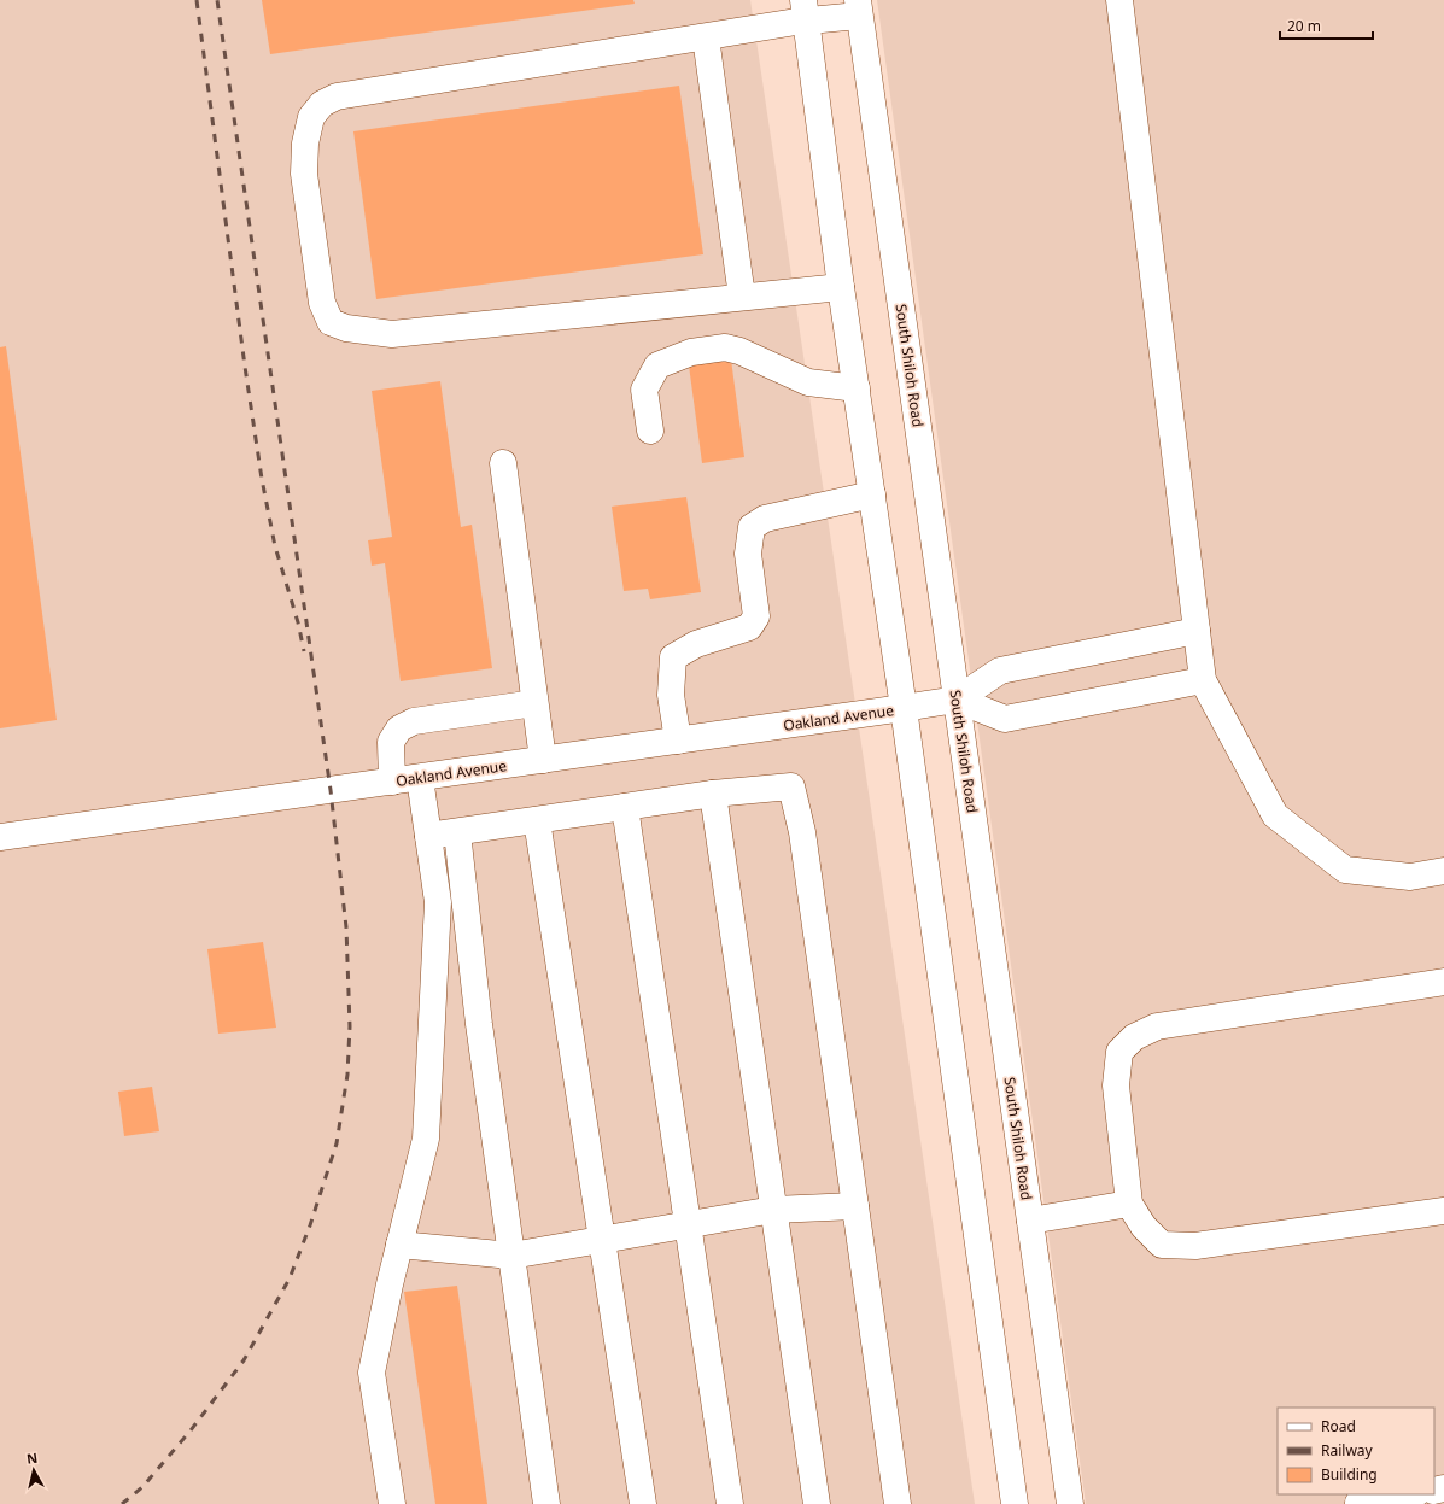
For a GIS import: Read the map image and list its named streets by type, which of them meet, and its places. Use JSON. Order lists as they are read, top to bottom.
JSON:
{
  "streets": {
    "main road": ["South Shiloh Road", "Oakland Avenue"]
  },
  "crossings": [
    ["South Shiloh Road", "Oakland Avenue"]
  ],
  "legend": ["Road", "Railway", "Building"],
  "scale_bar": "20 m",
  "north": "top"
}
